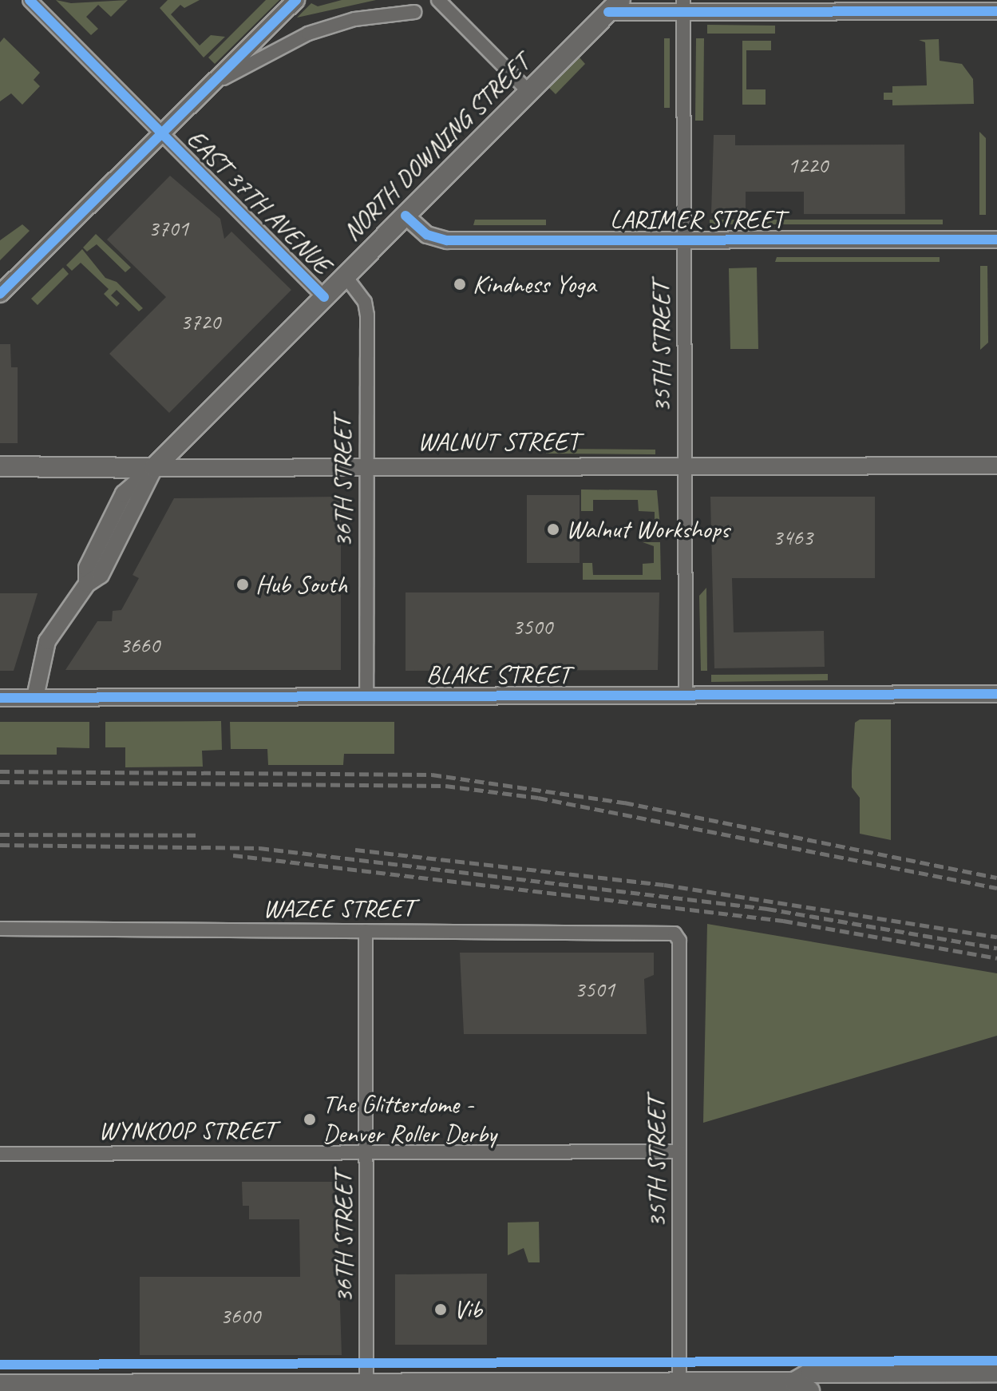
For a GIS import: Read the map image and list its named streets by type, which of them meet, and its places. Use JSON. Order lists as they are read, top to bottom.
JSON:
{
  "streets": {
    "main road": ["NORTH DOWNING STREET", "WALNUT STREET"],
    "street": [
      "EAST 37TH AVENUE",
      "LARIMER STREET",
      "35TH STREET",
      "36TH STREET",
      "BLAKE STREET",
      "WAZEE STREET",
      "WYNKOOP STREET"
    ]
  },
  "crossings": [
    ["NORTH DOWNING STREET", "EAST 37TH AVENUE"],
    ["NORTH DOWNING STREET", "LARIMER STREET"],
    ["NORTH DOWNING STREET", "WALNUT STREET"],
    ["NORTH DOWNING STREET", "36TH STREET"],
    ["NORTH DOWNING STREET", "BLAKE STREET"],
    ["LARIMER STREET", "35TH STREET"],
    ["35TH STREET", "WALNUT STREET"],
    ["35TH STREET", "BLAKE STREET"],
    ["35TH STREET", "WAZEE STREET"],
    ["35TH STREET", "WYNKOOP STREET"],
    ["WALNUT STREET", "36TH STREET"],
    ["36TH STREET", "BLAKE STREET"],
    ["36TH STREET", "WAZEE STREET"],
    ["36TH STREET", "WYNKOOP STREET"]
  ],
  "places": [
    "Kindness Yoga",
    "Walnut Workshops",
    "Hub South",
    "The Glitterdome - Denver Roller Derby",
    "Vib"
  ],
  "house_numbers": [
    "1220",
    "3701",
    "3720",
    "3463",
    "3500",
    "3660",
    "3501",
    "3600"
  ]
}
